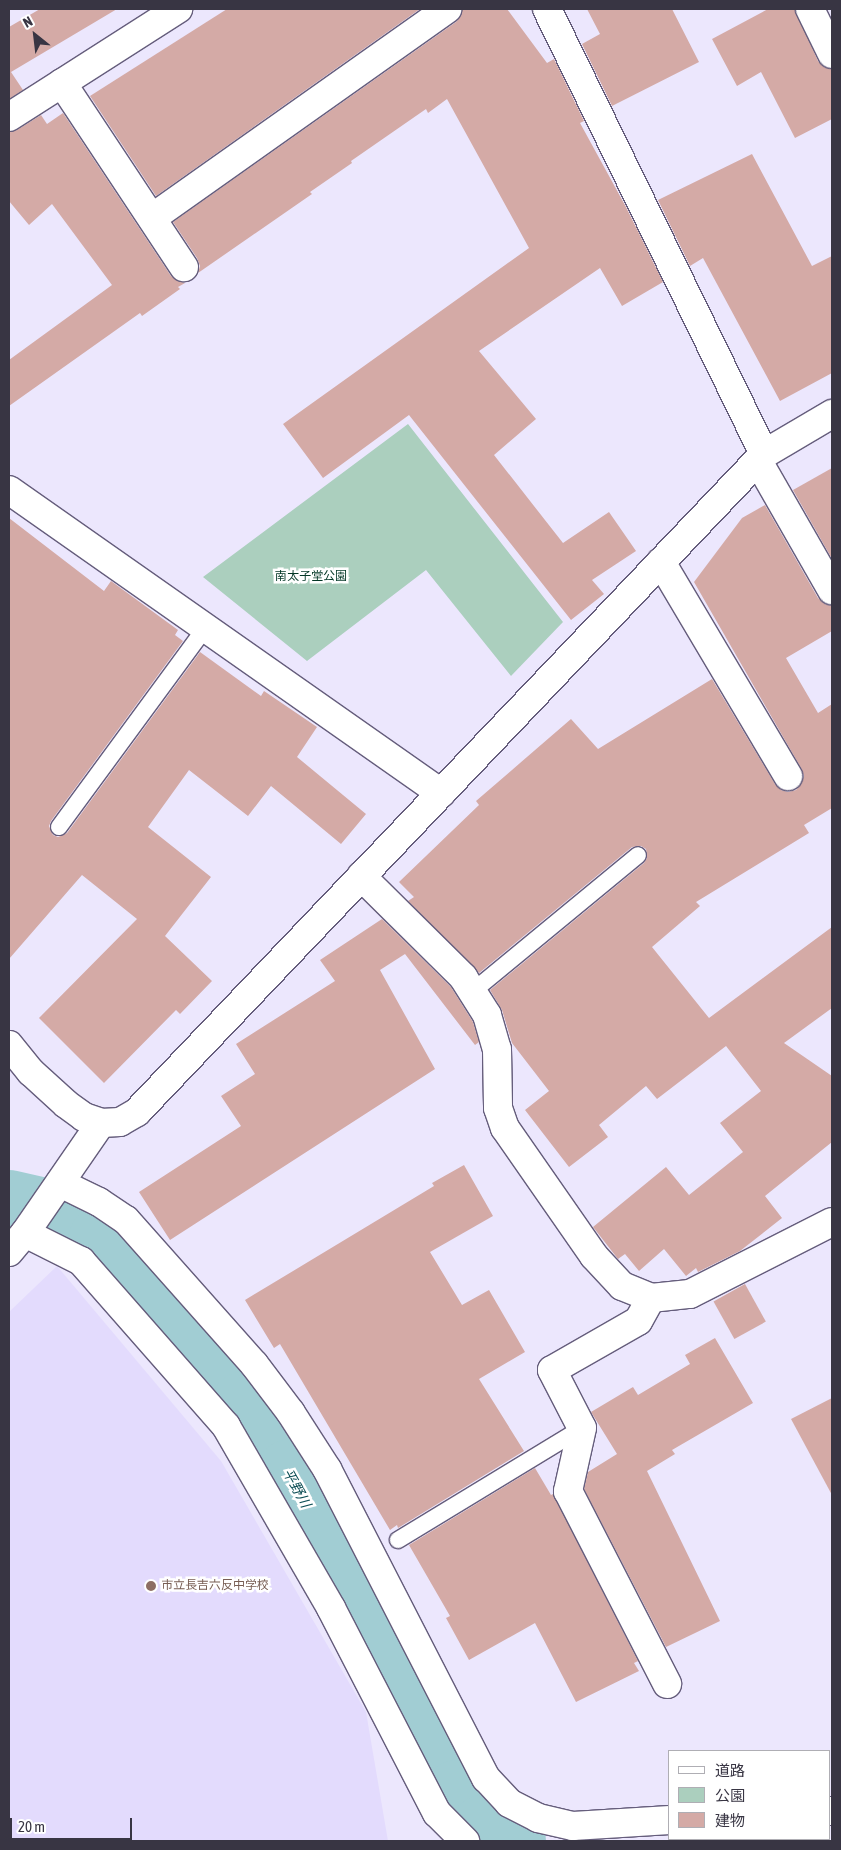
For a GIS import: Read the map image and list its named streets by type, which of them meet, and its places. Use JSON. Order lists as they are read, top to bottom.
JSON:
{
  "water": ["平野川"],
  "parks": ["南太子堂公園"],
  "places": ["市立長吉六反中学校"],
  "legend": ["道路", "公園", "建物"],
  "scale_bar": "20 m",
  "north": "top left"
}
